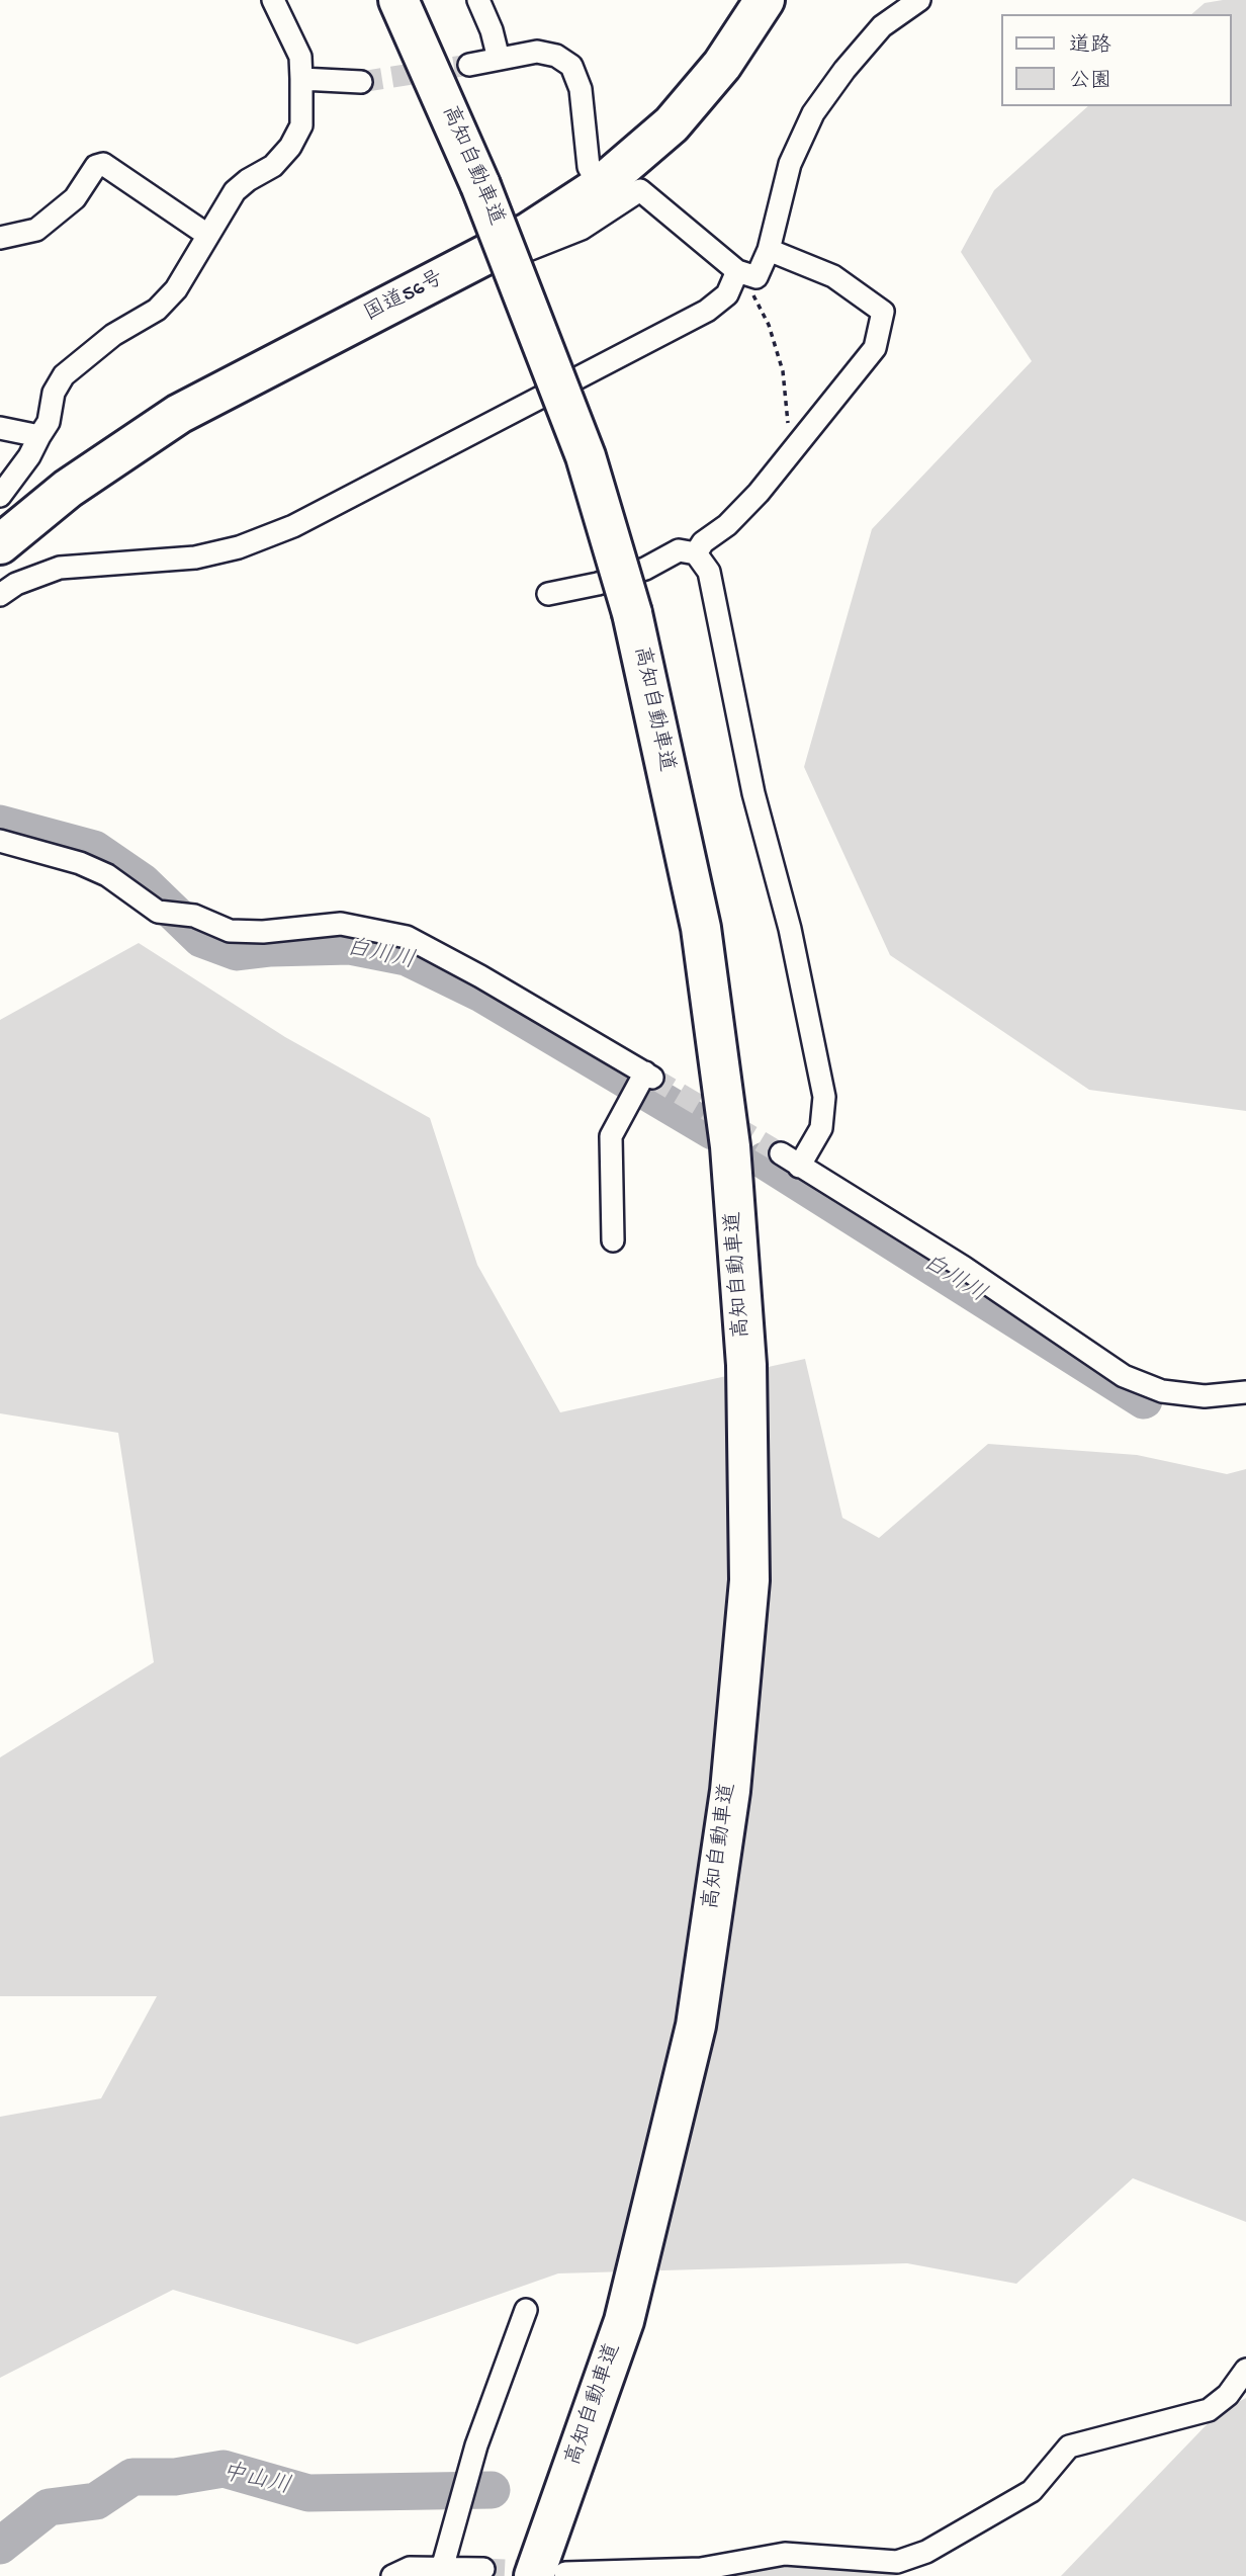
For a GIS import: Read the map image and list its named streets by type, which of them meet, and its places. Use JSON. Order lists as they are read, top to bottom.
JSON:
{
  "streets": {
    "highway": ["高知自動車道", "国道56号"]
  },
  "water": ["白川川", "中山川"],
  "legend": ["道路", "公園"]
}
